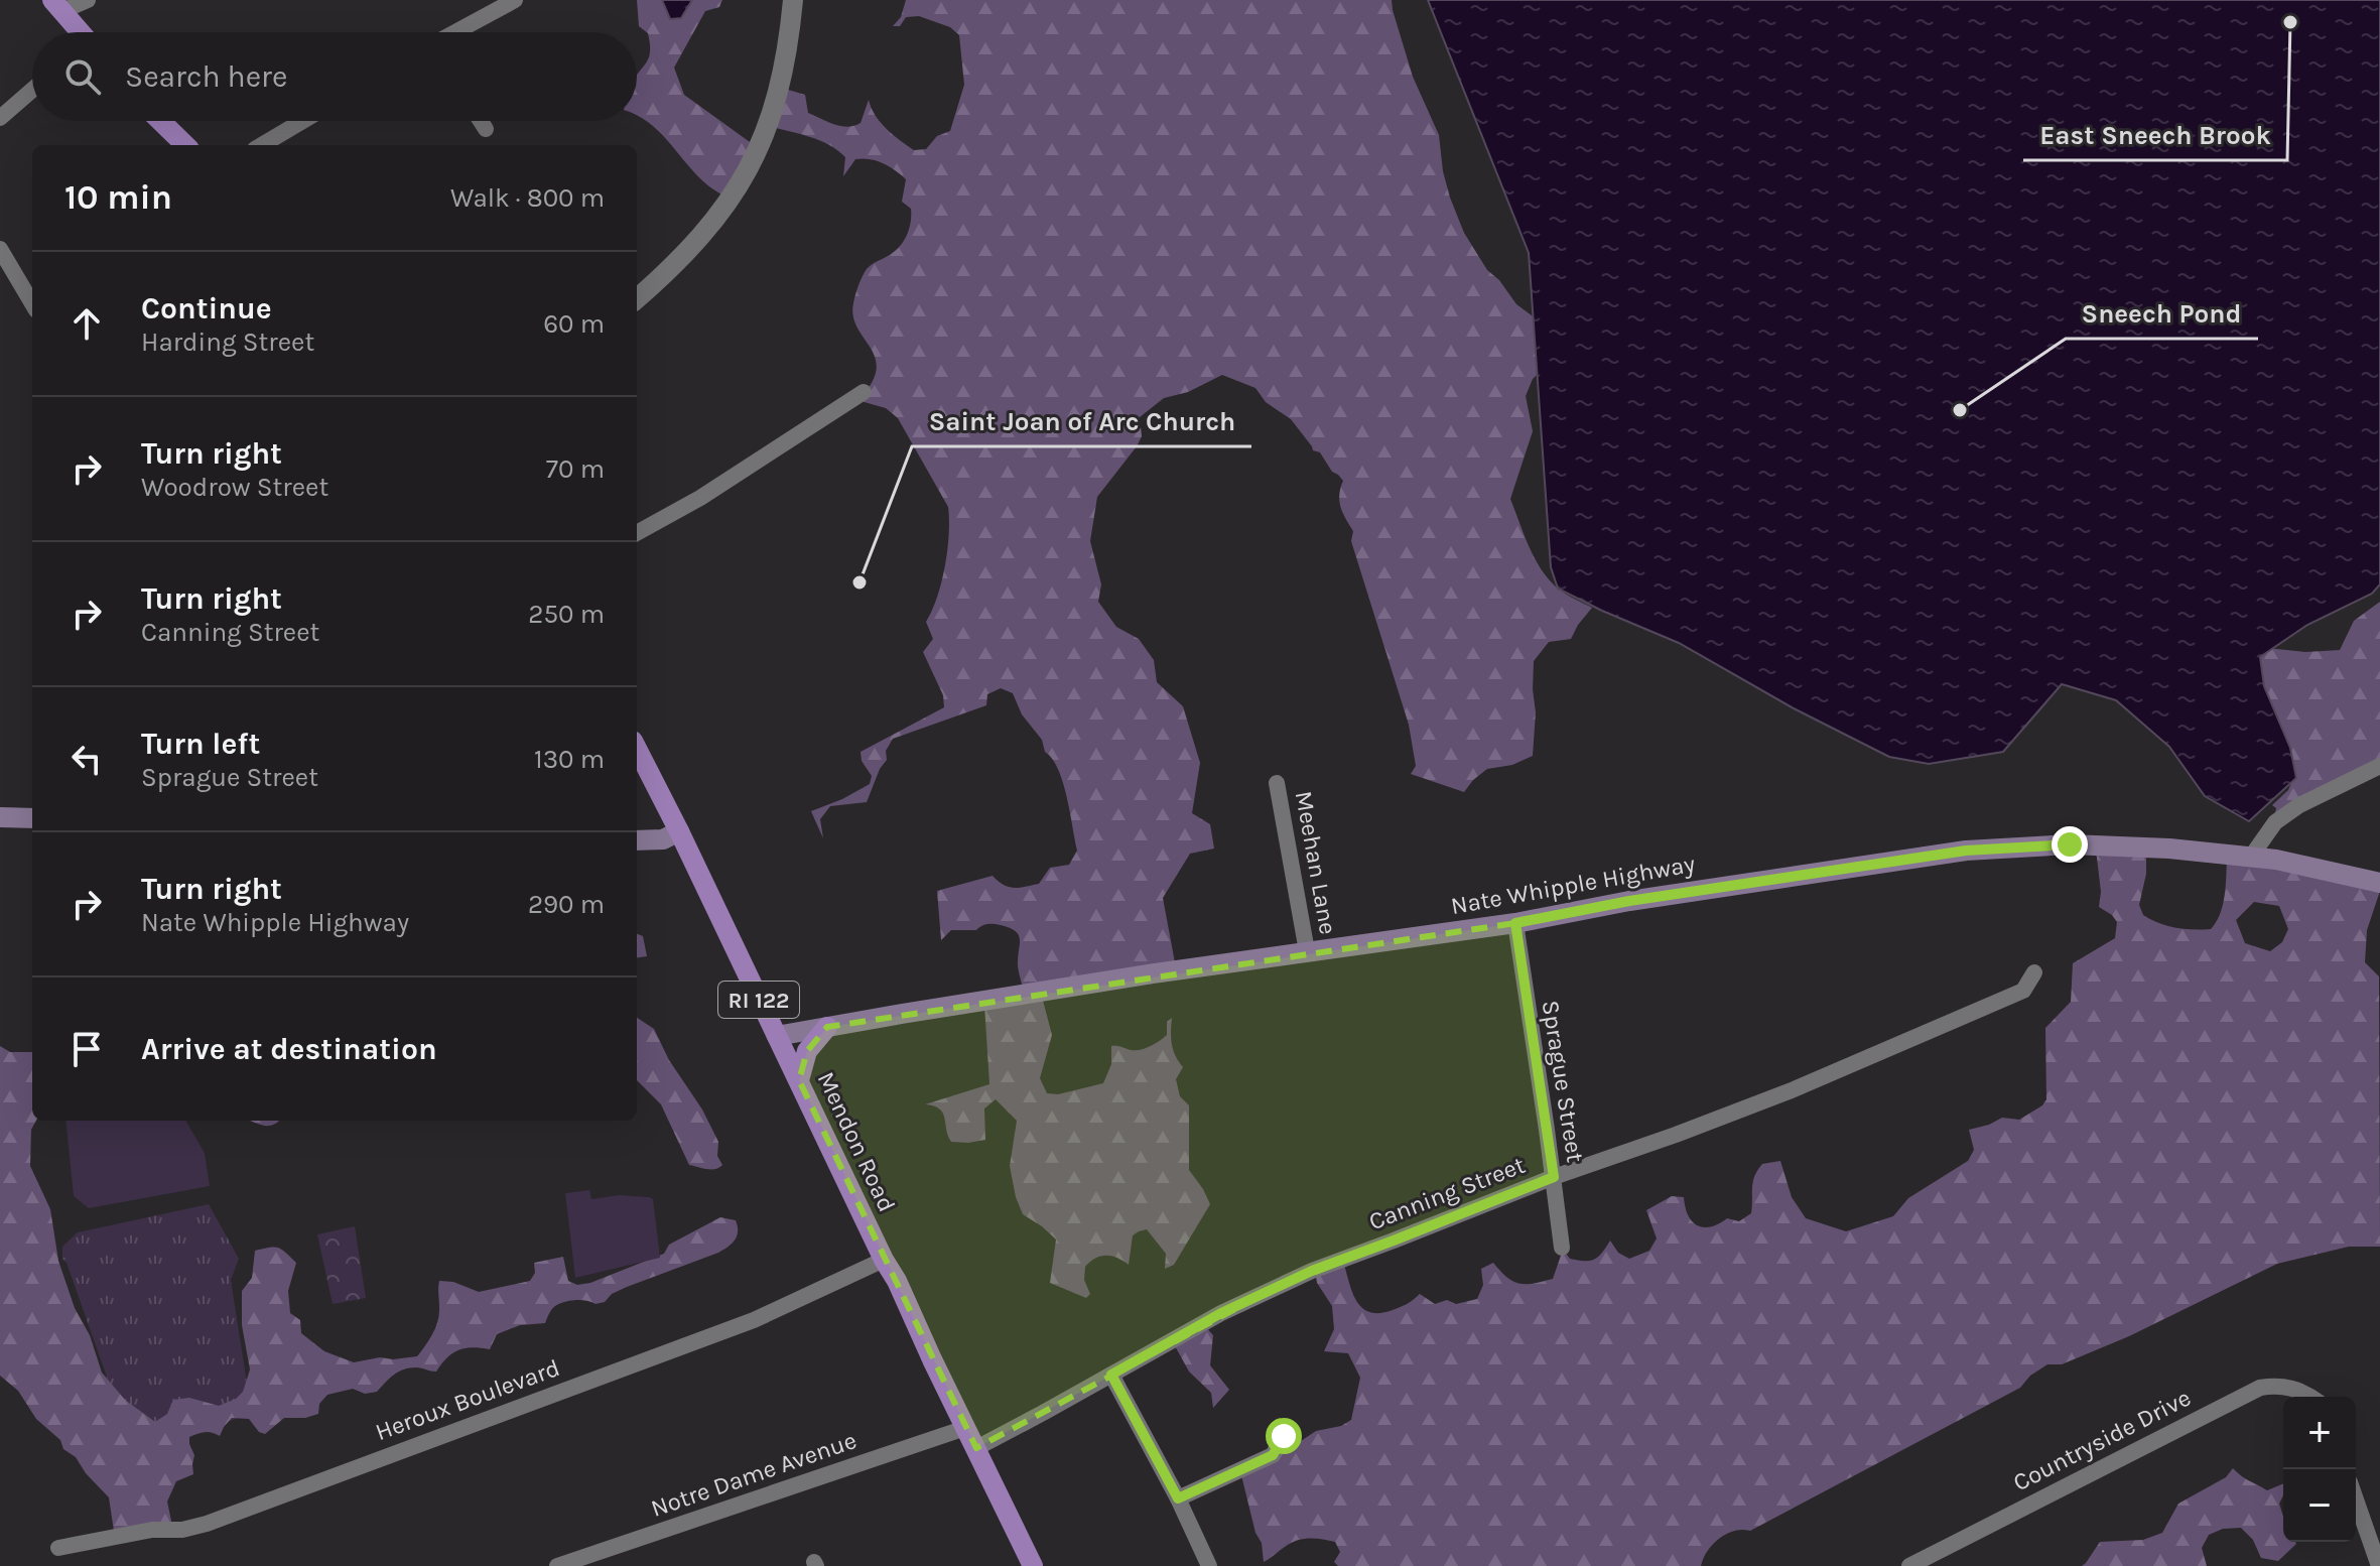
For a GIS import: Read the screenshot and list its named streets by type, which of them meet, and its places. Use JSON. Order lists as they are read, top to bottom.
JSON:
{
  "streets": {
    "main road": ["Nate Whipple Highway", "RI 122", "Mendon Road"],
    "street": [
      "Meehan Lane",
      "Sprague Street",
      "Canning Street",
      "Heroux Boulevard",
      "Countryside Drive",
      "Notre Dame Avenue"
    ]
  },
  "crossings": [
    ["Meehan Lane", "Nate Whipple Highway"],
    ["Nate Whipple Highway", "Sprague Street"],
    ["Nate Whipple Highway", "Mendon Road"],
    ["Sprague Street", "Canning Street"],
    ["Mendon Road", "Canning Street"],
    ["Mendon Road", "Heroux Boulevard"],
    ["Mendon Road", "Notre Dame Avenue"]
  ],
  "places": ["East Sneech Brook", "Sneech Pond", "Saint Joan of Arc Church"],
  "page": {
    "search": "Search here",
    "heading": ["10 min", "Walk · 800 m"],
    "list": [
      ["Continue", "Harding Street", "60 m"],
      ["Turn right", "Woodrow Street", "70 m"],
      ["Turn right", "Canning Street", "250 m"],
      ["Turn left", "Sprague Street", "130 m"],
      ["Turn right", "Nate Whipple Highway", "290 m"],
      "Arrive at destination"
    ],
    "map_buttons": ["+", "−"]
  }
}
